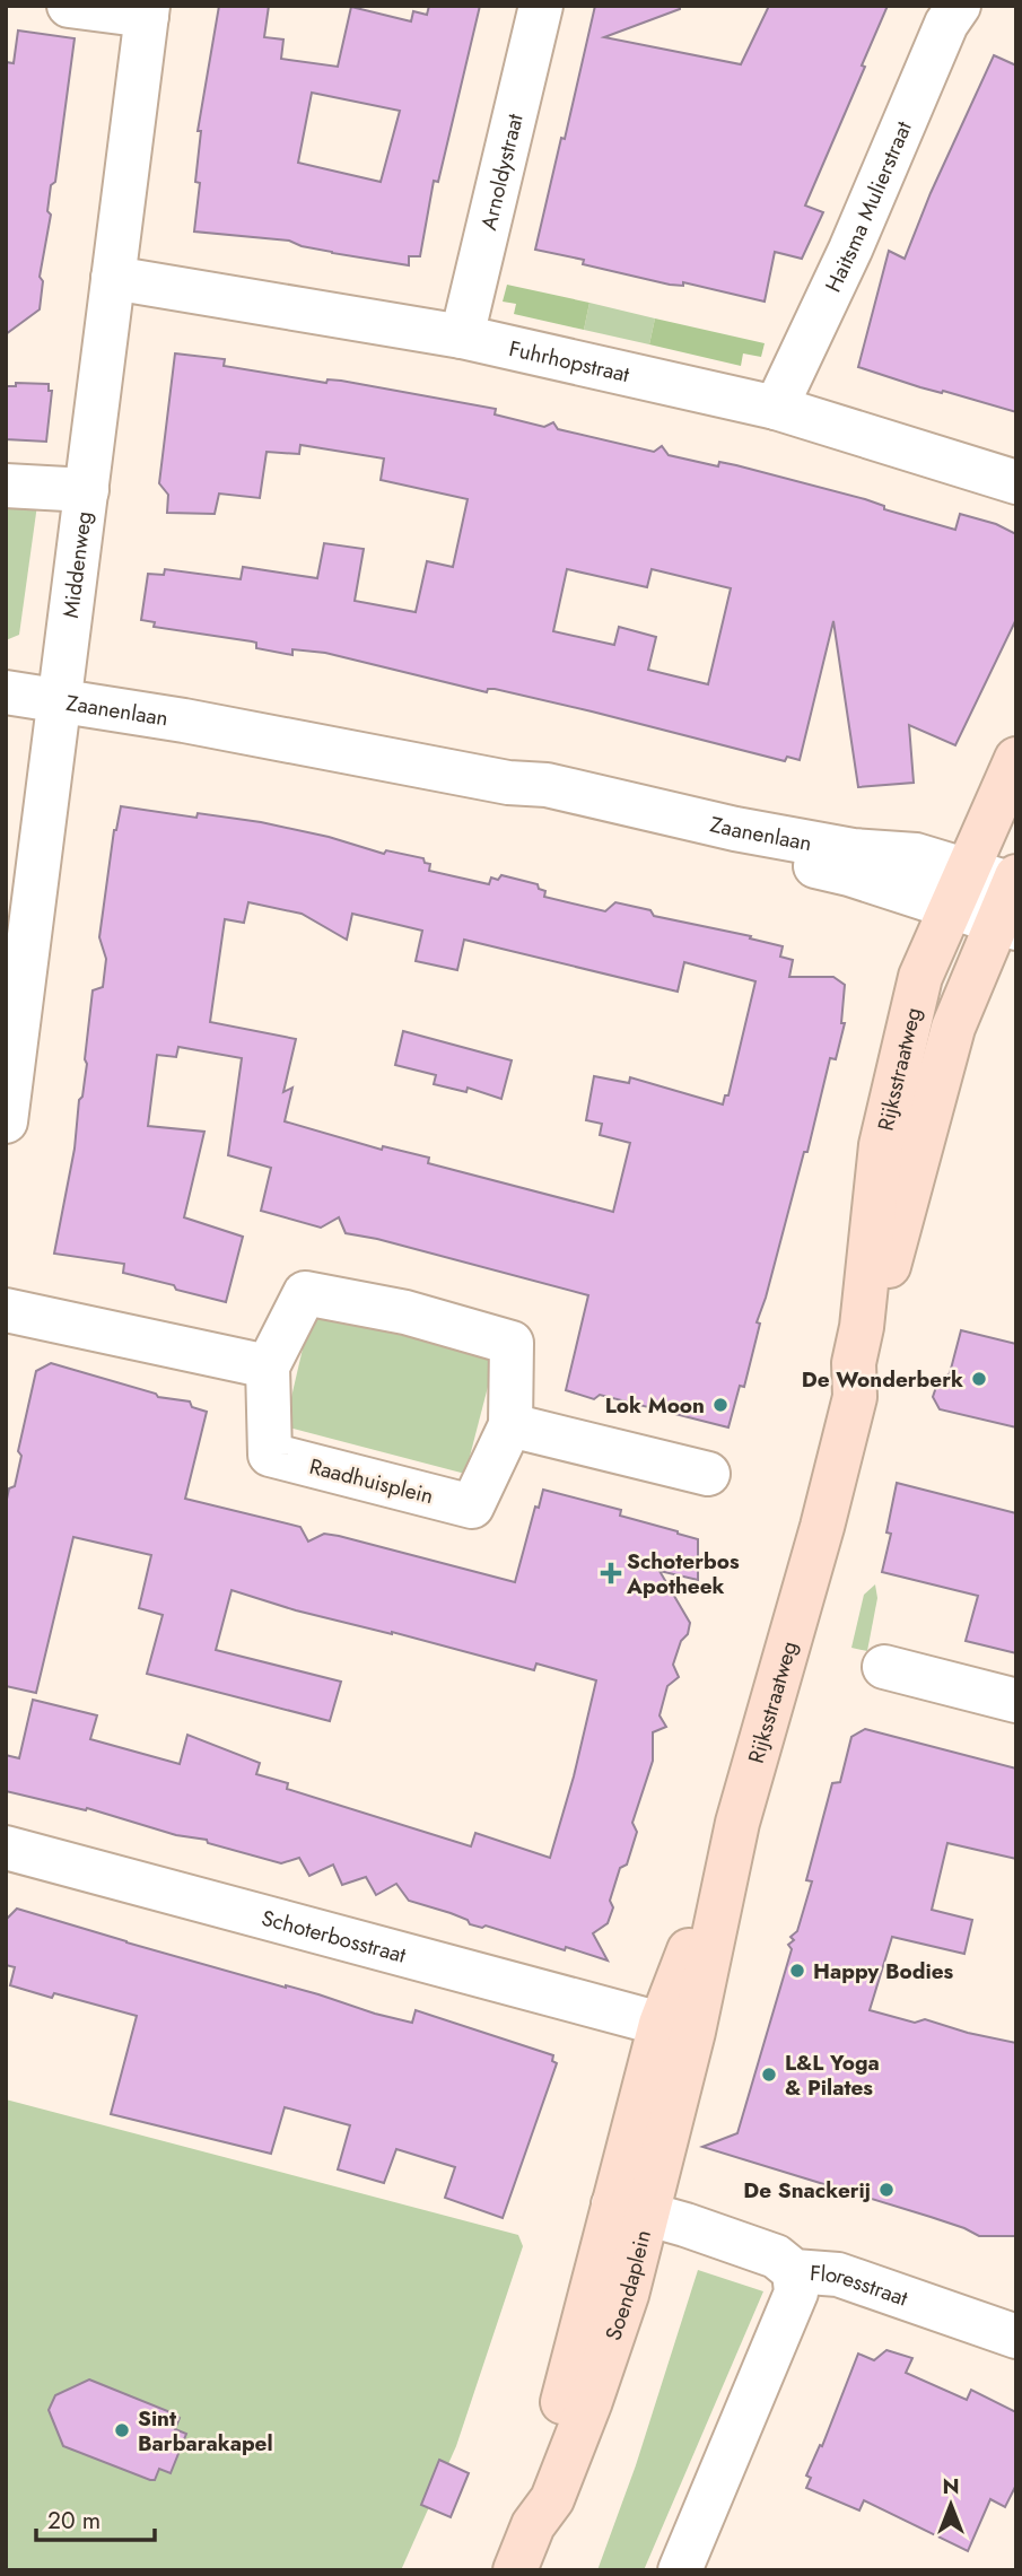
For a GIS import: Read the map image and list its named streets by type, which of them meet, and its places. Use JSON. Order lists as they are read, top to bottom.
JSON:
{
  "streets": {
    "main road": ["Rijksstraatweg", "Soendaplein"],
    "street": [
      "Arnoldystraat",
      "Haitsma Mulierstraat",
      "Fuhrhopstraat",
      "Middenweg",
      "Zaanenlaan",
      "Raadhuisplein",
      "Schoterbosstraat",
      "Floresstraat"
    ]
  },
  "crossings": [
    ["Arnoldystraat", "Fuhrhopstraat"],
    ["Haitsma Mulierstraat", "Fuhrhopstraat"],
    ["Fuhrhopstraat", "Middenweg"],
    ["Middenweg", "Zaanenlaan"],
    ["Zaanenlaan", "Rijksstraatweg"],
    ["Rijksstraatweg", "Schoterbosstraat"],
    ["Rijksstraatweg", "Soendaplein"],
    ["Schoterbosstraat", "Soendaplein"],
    ["Soendaplein", "Floresstraat"]
  ],
  "places": {
    "other": [
      "De Wonderberk",
      "Lok Moon",
      "Happy Bodies",
      "L&L Yoga & Pilates",
      "De Snackerij",
      "Sint Barbarakapel"
    ],
    "health": ["Schoterbos Apotheek"]
  },
  "scale_bar": "20 m",
  "north": "top"
}
